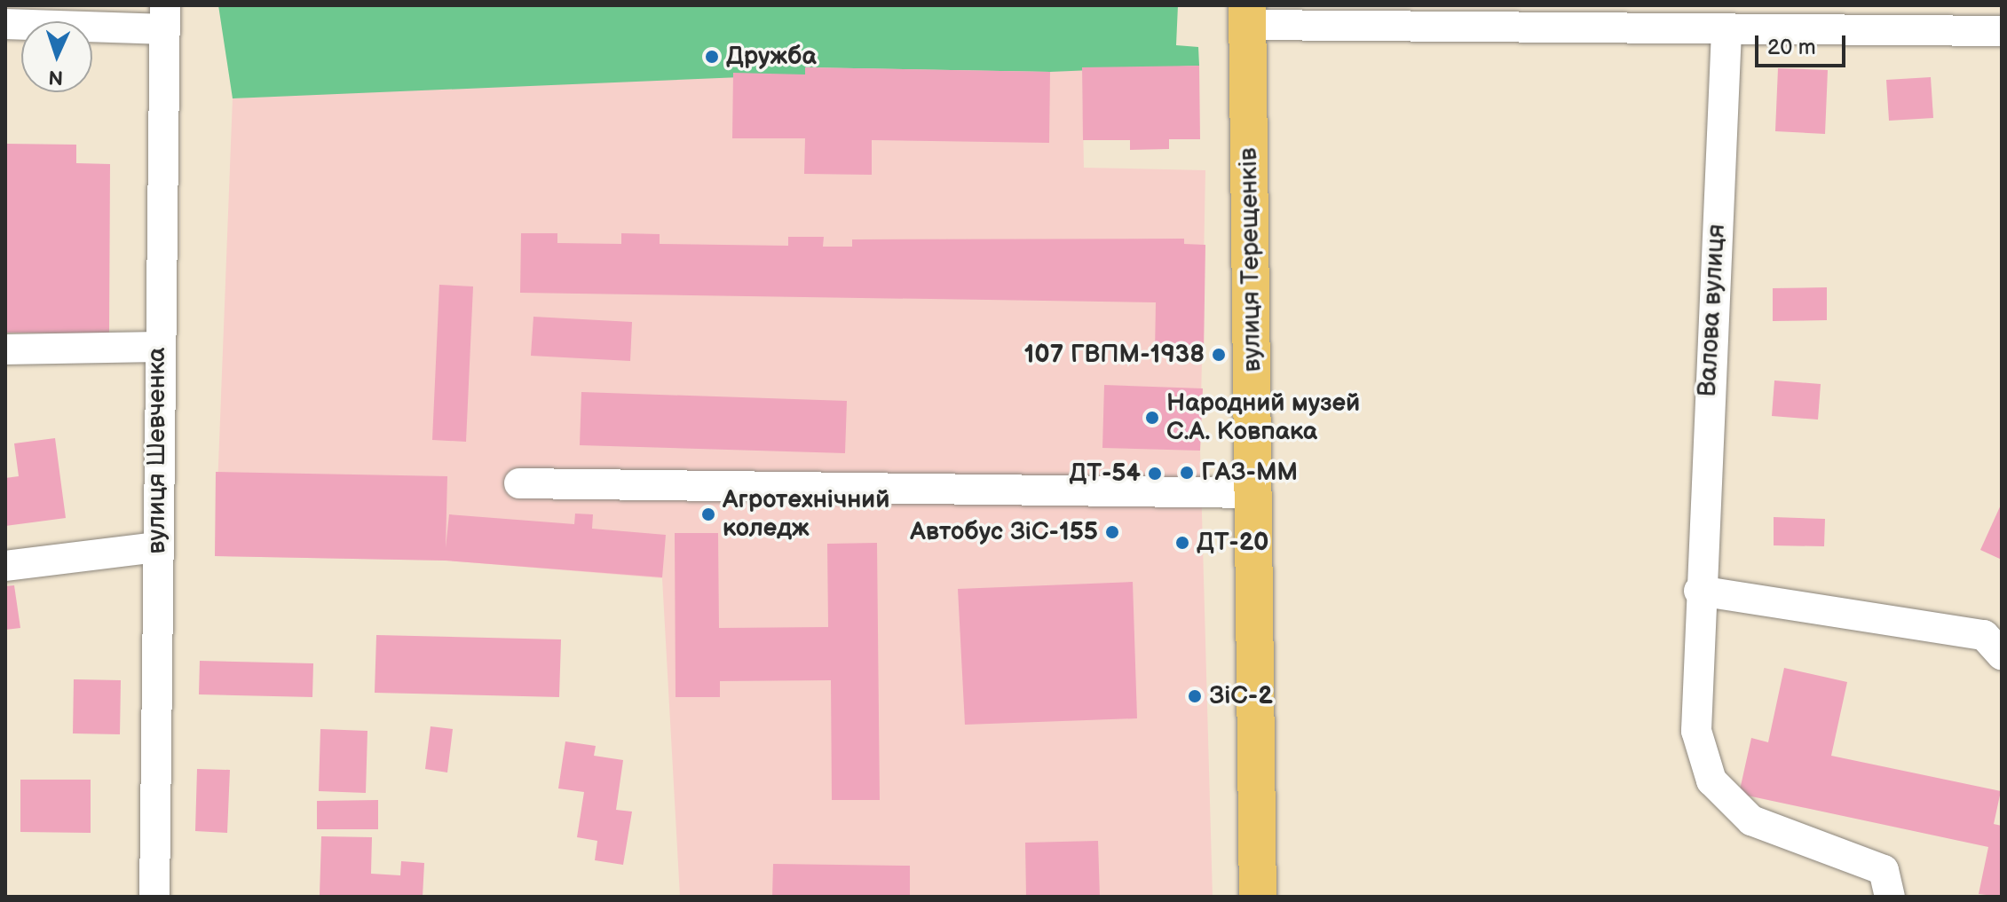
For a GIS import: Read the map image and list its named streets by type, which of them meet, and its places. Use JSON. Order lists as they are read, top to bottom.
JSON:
{
  "streets": {
    "main road": ["вулиця Терещенків"],
    "street": ["Валова вулиця", "вулиця Шевченка"]
  },
  "places": [
    "Дружба",
    "107 ГВПМ-1938",
    "Народний музей С.А. Ковпака",
    "ГАЗ-ММ",
    "ДТ-54",
    "Агротехнічний коледж",
    "Автобус ЗіС-155",
    "ДТ-20",
    "ЗіС-2"
  ],
  "scale_bar": "20 m",
  "north": "bottom"
}
